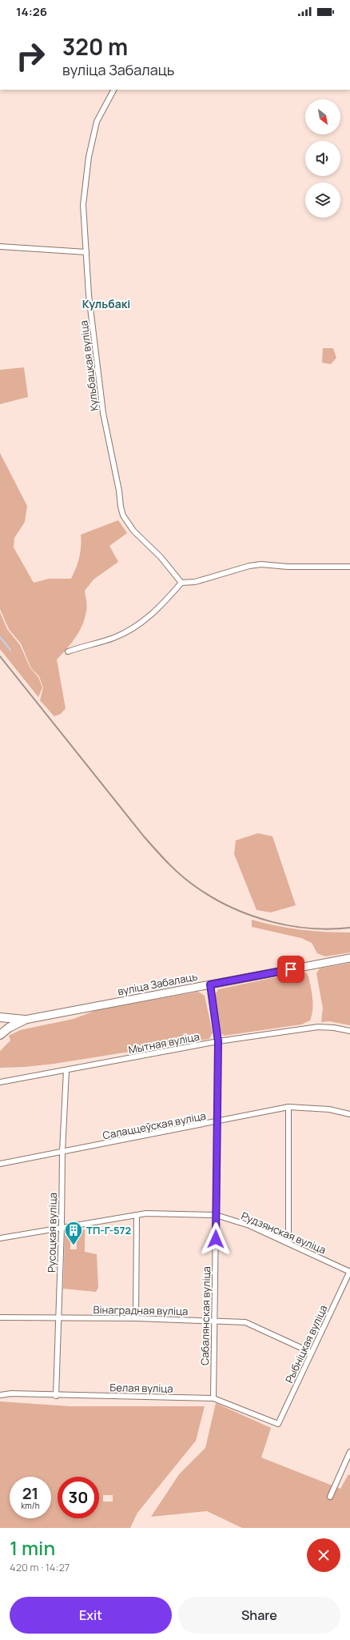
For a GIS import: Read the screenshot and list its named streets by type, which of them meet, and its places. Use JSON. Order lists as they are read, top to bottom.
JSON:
{
  "streets": {
    "street": [
      "Кульбацкая вуліца",
      "вуліца Забалаць",
      "Мытная вуліца",
      "Салаццеўская вуліца",
      "Русоцкая вуліца",
      "Рудзянская вуліца",
      "Вінаградная вуліца",
      "Сабалянская вуліца",
      "Рыбніцкая вуліца",
      "Белая вуліца"
    ]
  },
  "crossings": [
    ["вуліца Забалаць", "Сабалянская вуліца"],
    ["Мытная вуліца", "Русоцкая вуліца"],
    ["Мытная вуліца", "Сабалянская вуліца"],
    ["Салаццеўская вуліца", "Русоцкая вуліца"],
    ["Салаццеўская вуліца", "Сабалянская вуліца"],
    ["Русоцкая вуліца", "Рудзянская вуліца"],
    ["Русоцкая вуліца", "Вінаградная вуліца"],
    ["Русоцкая вуліца", "Белая вуліца"],
    ["Рудзянская вуліца", "Сабалянская вуліца"],
    ["Рудзянская вуліца", "Рыбніцкая вуліца"],
    ["Вінаградная вуліца", "Сабалянская вуліца"],
    ["Вінаградная вуліца", "Рыбніцкая вуліца"],
    ["Сабалянская вуліца", "Белая вуліца"],
    ["Рыбніцкая вуліца", "Белая вуліца"]
  ],
  "districts": ["Кульбакі"],
  "places": {
    "building": ["ТП-Г-572"]
  },
  "north": "bottom right",
  "page": {
    "status": "14:26",
    "turn": ["320 m", "вуліца Забалаць"],
    "speed": "21 km/h",
    "limit": "30",
    "heading": ["1 min", "420 m · 14:27"],
    "buttons": ["Exit", "Share"]
  }
}
